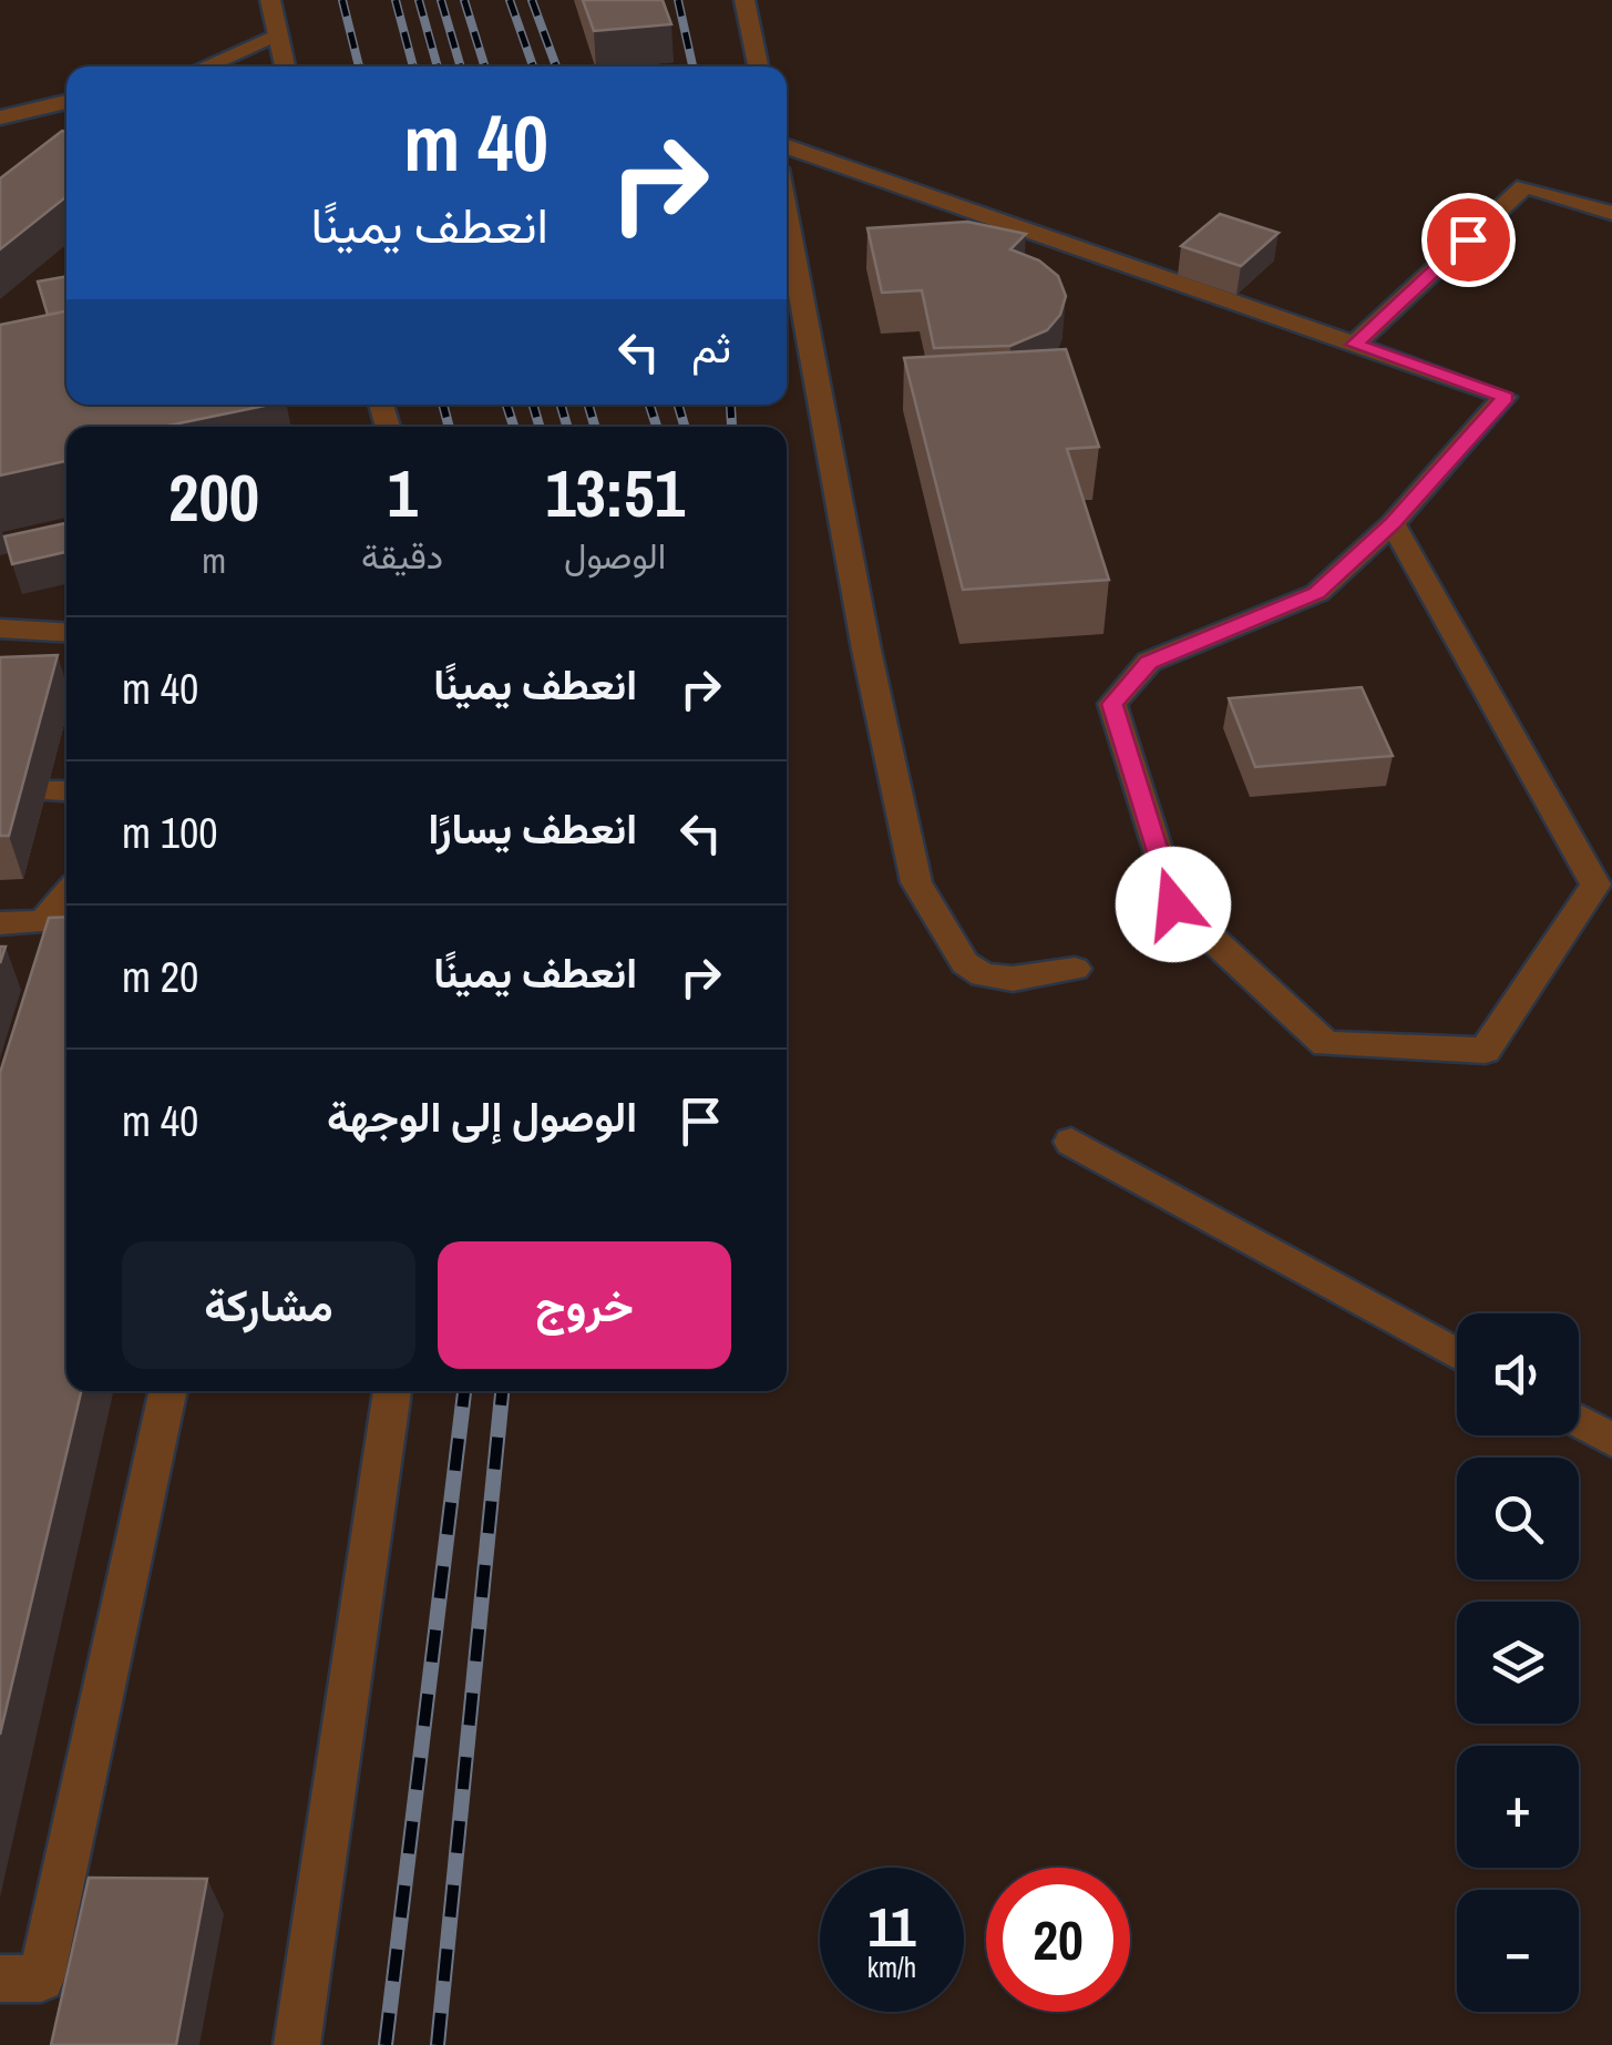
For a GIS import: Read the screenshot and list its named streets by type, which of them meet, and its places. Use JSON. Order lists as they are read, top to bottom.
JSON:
{
  "page": {
    "turn": ["40 m", "انعطف يمينًا"],
    "then": "ثم",
    "eta": [
      "13:51",
      "الوصول",
      "1",
      "دقيقة",
      "200",
      "m"
    ],
    "list": [
      {
        "name": "انعطف يمينًا",
        "value": "40 m"
      },
      {
        "name": "انعطف يسارًا",
        "value": "100 m"
      },
      {
        "name": "انعطف يمينًا",
        "value": "20 m"
      },
      {
        "name": "الوصول إلى الوجهة",
        "value": "40 m"
      }
    ],
    "buttons": ["خروج", "مشاركة"],
    "map_buttons": ["+", "−"],
    "speed": "11 km/h",
    "limit": "20"
  }
}
